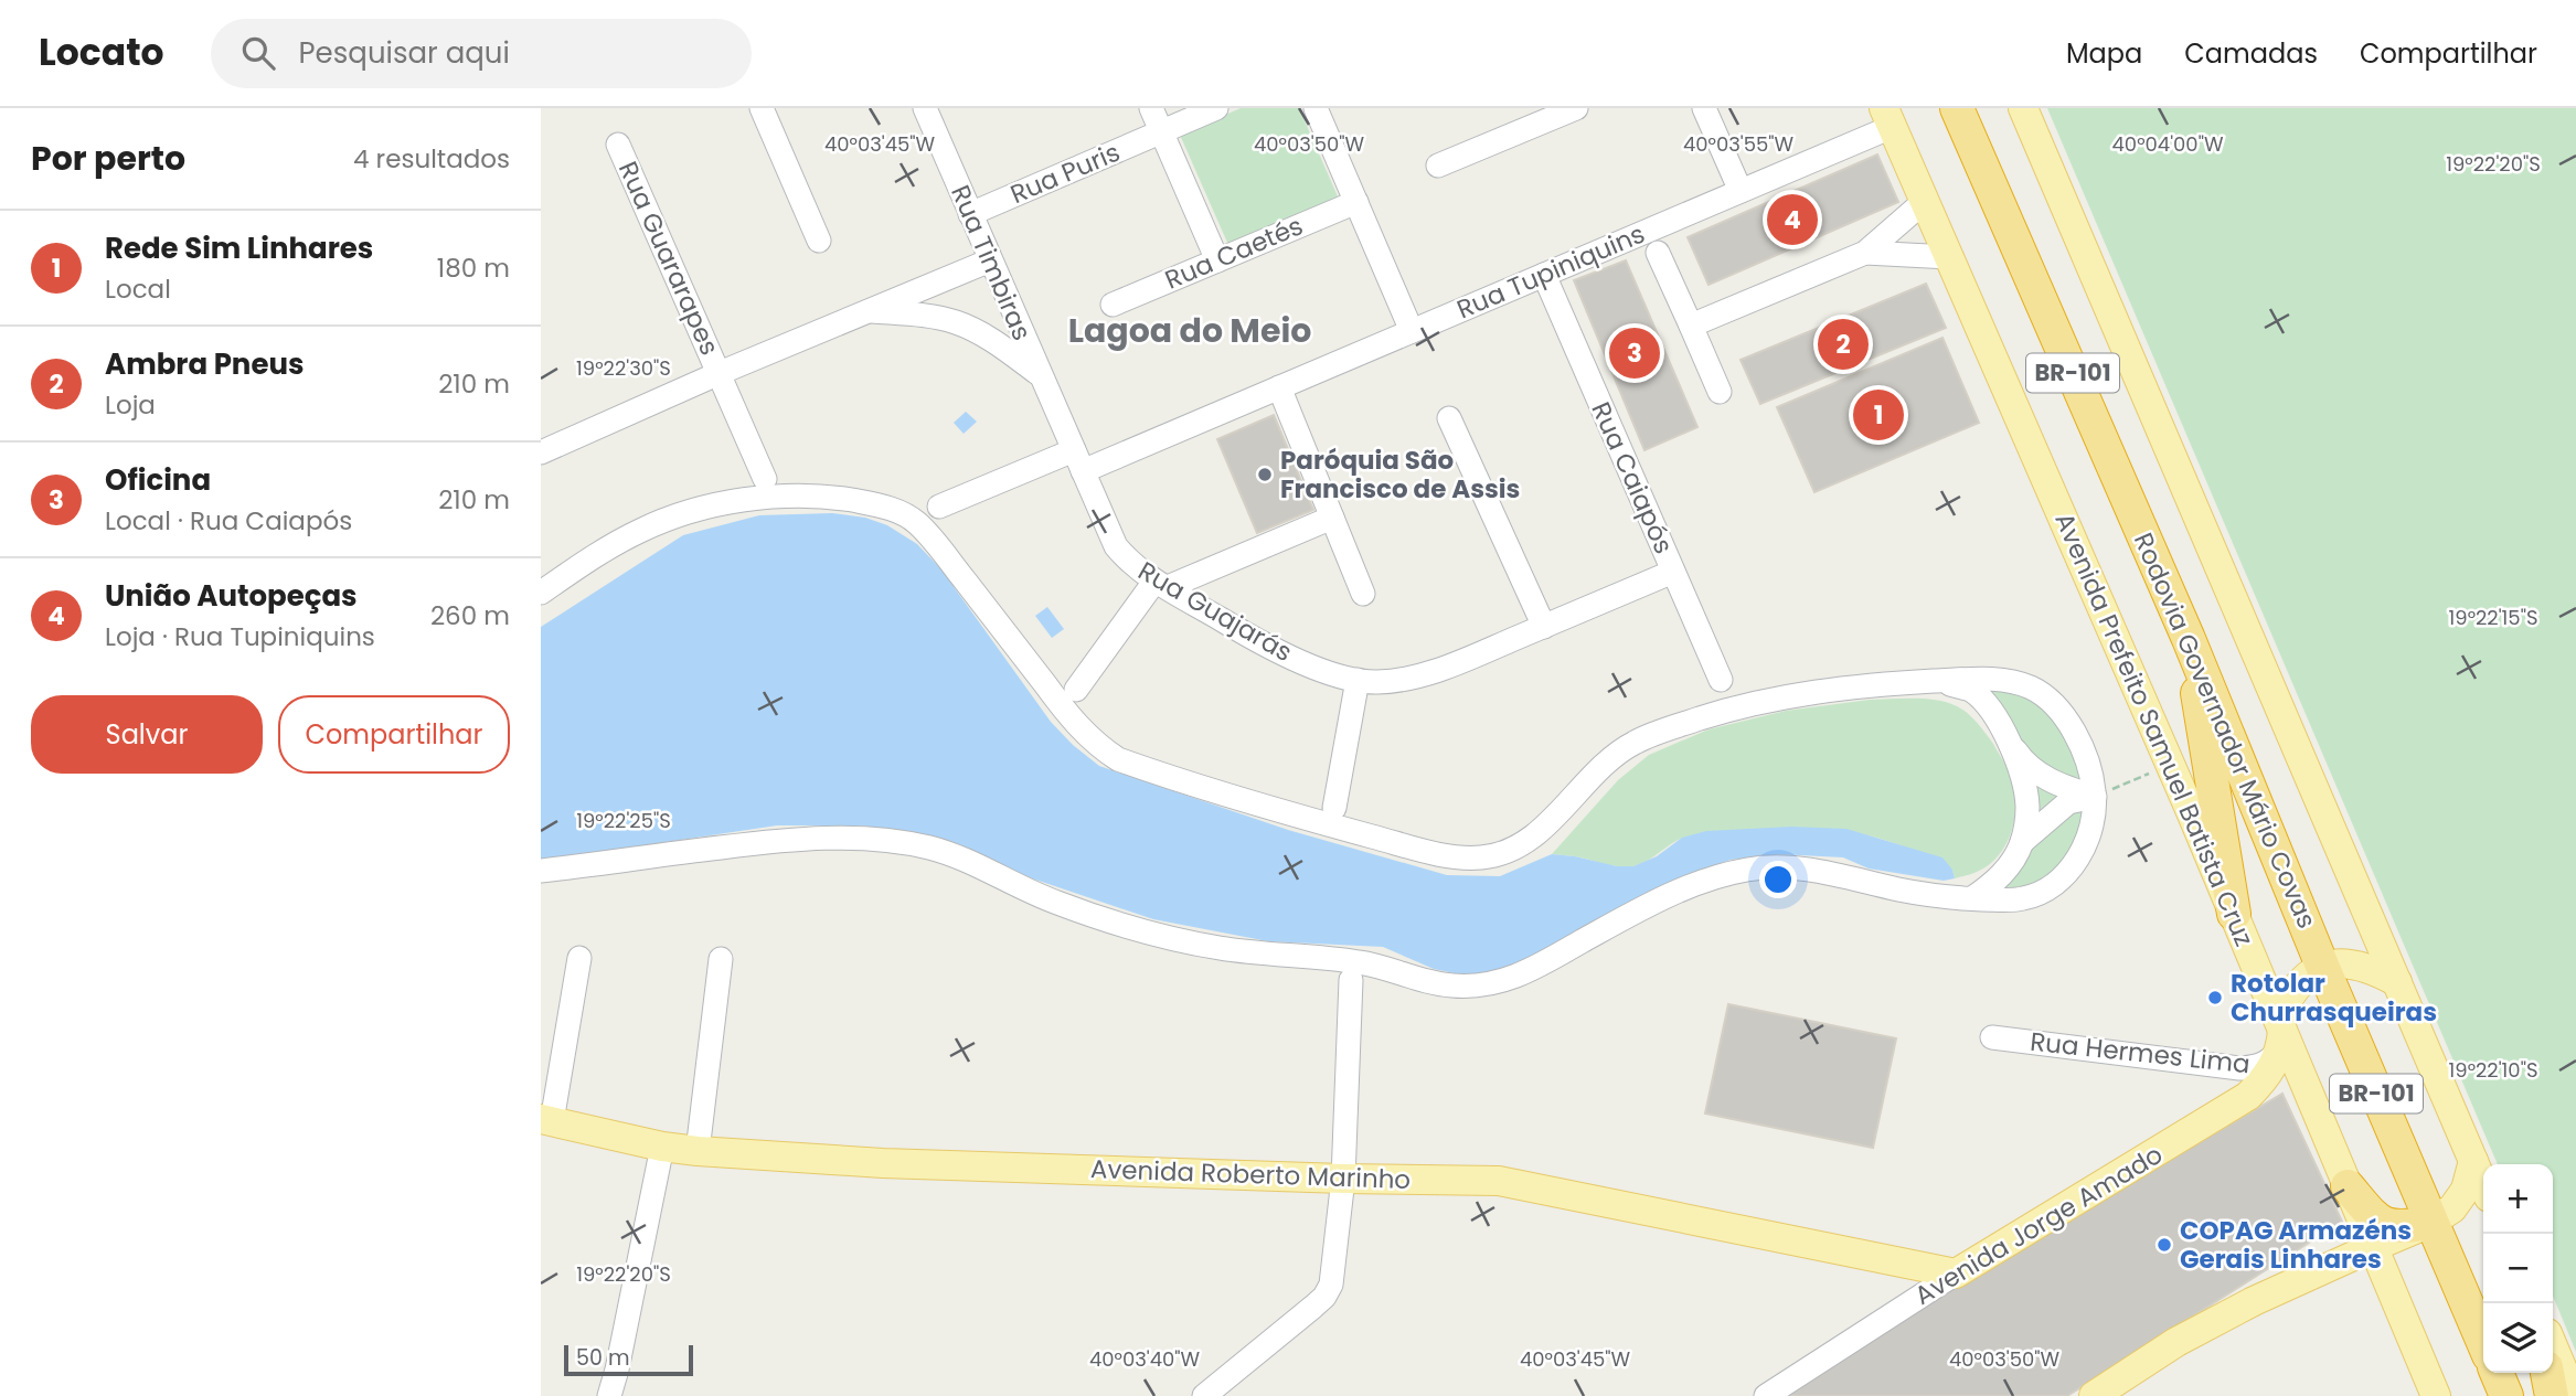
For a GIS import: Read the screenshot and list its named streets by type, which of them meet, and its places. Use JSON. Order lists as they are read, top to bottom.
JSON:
{
  "streets": {
    "highway": ["BR-101", "Rodovia Governador Mário Covas"],
    "main road": ["Avenida Prefeito Samuel Batista Cruz", "Avenida Roberto Marinho", "Avenida Jorge Amado"],
    "street": [
      "Rua Puris",
      "Rua Caetés",
      "Rua Guararapes",
      "Rua Timbiras",
      "Rua Tupiniquins",
      "Rua Caiapós",
      "Rua Guajarás",
      "Rua Hermes Lima"
    ]
  },
  "crossings": [
    ["Rua Puris", "Rua Timbiras"],
    ["Rua Timbiras", "Rua Guajarás"],
    ["Rua Tupiniquins", "Rua Caiapós"],
    ["Rua Tupiniquins", "Rua Guajarás"],
    ["Rua Tupiniquins", "Avenida Prefeito Samuel Batista Cruz"],
    ["Rua Caiapós", "Rua Guajarás"],
    ["Avenida Prefeito Samuel Batista Cruz", "Rua Hermes Lima"],
    ["Avenida Prefeito Samuel Batista Cruz", "Avenida Jorge Amado"],
    ["Rodovia Governador Mário Covas", "Avenida Jorge Amado"],
    ["Rua Hermes Lima", "Avenida Jorge Amado"],
    ["Avenida Roberto Marinho", "Avenida Jorge Amado"]
  ],
  "districts": ["Lagoa do Meio"],
  "places": ["Paróquia São Francisco de Assis", "Rotolar Churrasqueiras", "COPAG Armazéns Gerais Linhares"],
  "scale_bar": "50 m",
  "page": {
    "header": "Locato",
    "search": "Pesquisar aqui",
    "nav": ["Mapa", "Camadas", "Compartilhar"],
    "heading": ["Por perto", "4 resultados"],
    "pins": [
      "4",
      "2",
      "3",
      "1"
    ],
    "list": [
      {
        "mark": "1",
        "name": "Rede Sim Linhares",
        "note": "Local",
        "value": "180 m"
      },
      {
        "mark": "2",
        "name": "Ambra Pneus",
        "note": "Loja",
        "value": "210 m"
      },
      {
        "mark": "3",
        "name": "Oficina",
        "note": "Local · Rua Caiapós",
        "value": "210 m"
      },
      {
        "mark": "4",
        "name": "União Autopeças",
        "note": "Loja · Rua Tupiniquins",
        "value": "260 m"
      }
    ],
    "buttons": ["Salvar", "Compartilhar"],
    "map_buttons": ["+", "−"],
    "scale": "50 m"
  },
  "coordinates": [
    "40°03'45\"W",
    "40°03'50\"W",
    "40°03'55\"W",
    "40°04'00\"W",
    "19°22'20\"S",
    "19°22'30\"S",
    "19°22'15\"S",
    "19°22'25\"S",
    "19°22'10\"S",
    "40°03'40\"W"
  ]
}
